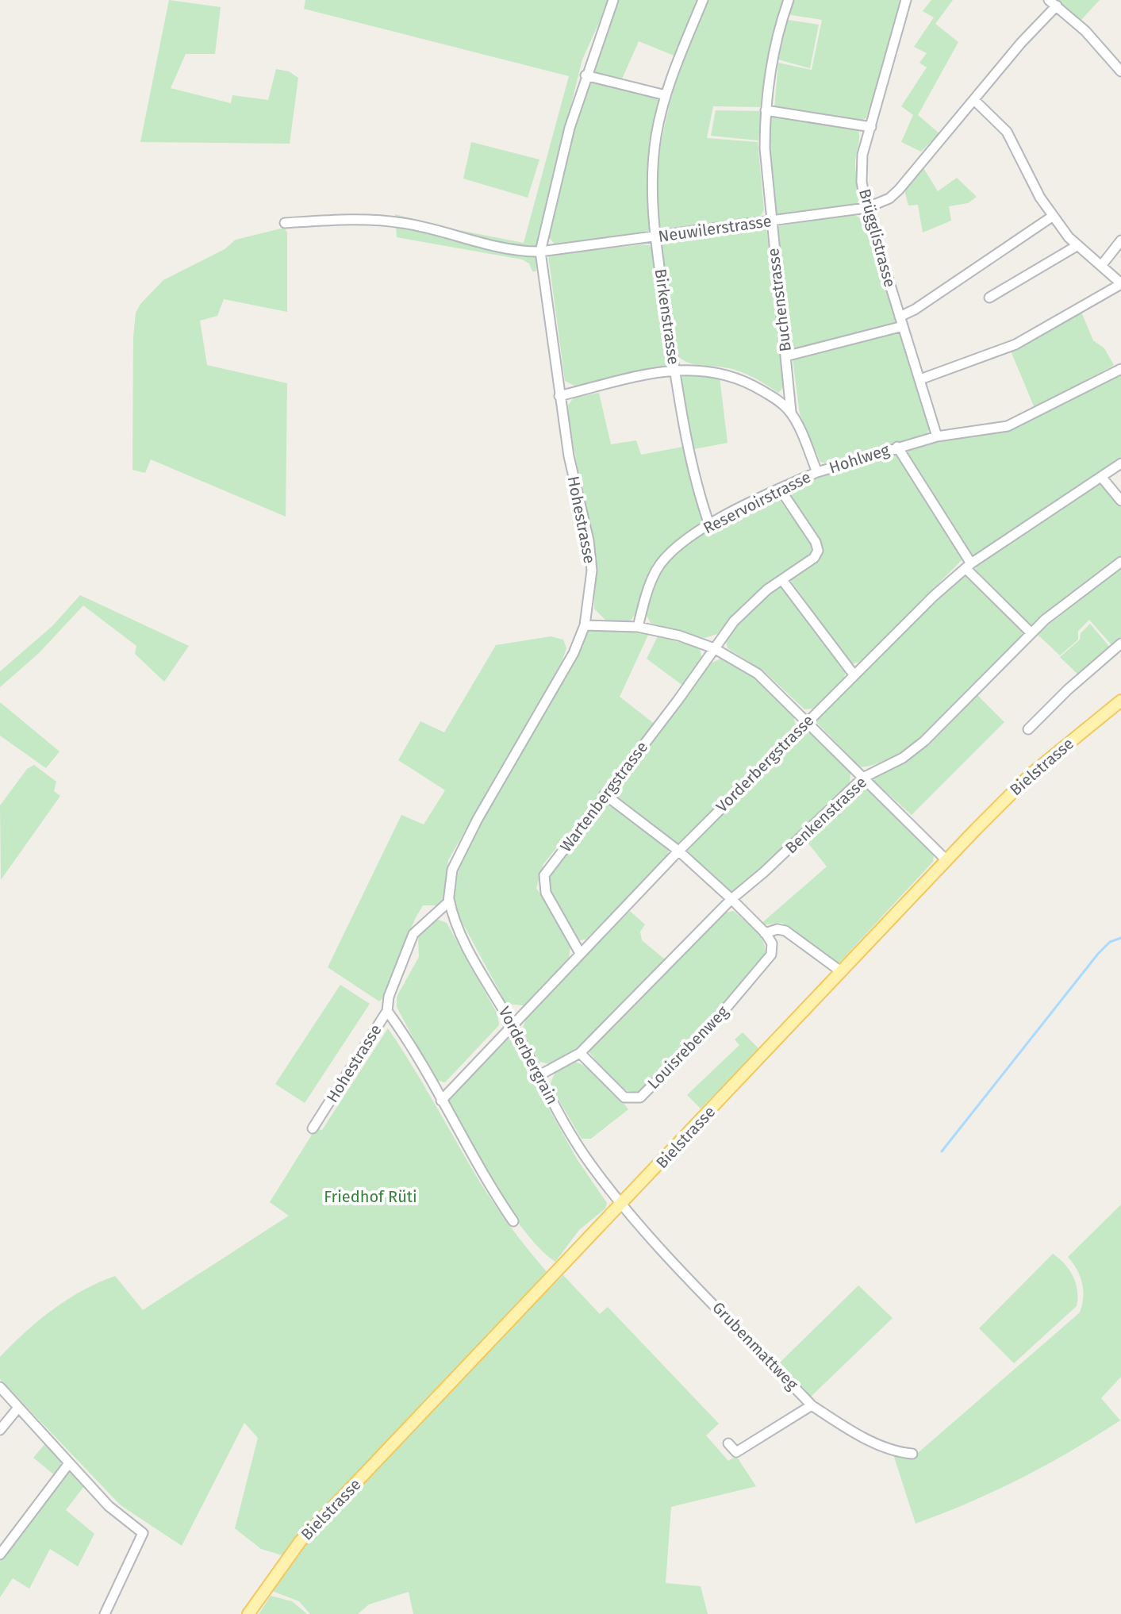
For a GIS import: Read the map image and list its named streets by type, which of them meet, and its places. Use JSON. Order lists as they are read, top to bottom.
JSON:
{
  "streets": {
    "main road": ["Bielstrasse"],
    "street": [
      "Neuwilerstrasse",
      "Brügglistrasse",
      "Buchenstrasse",
      "Birkenstrasse",
      "Hohlweg",
      "Reservoirstrasse",
      "Hohestrasse",
      "Vorderbergstrasse",
      "Wartenbergstrasse",
      "Benkenstrasse",
      "Louisrebenweg",
      "Vorderbergrain",
      "Grubenmattweg"
    ]
  },
  "crossings": [
    ["Neuwilerstrasse", "Brügglistrasse"],
    ["Neuwilerstrasse", "Buchenstrasse"],
    ["Neuwilerstrasse", "Birkenstrasse"],
    ["Neuwilerstrasse", "Hohestrasse"],
    ["Brügglistrasse", "Hohlweg"],
    ["Buchenstrasse", "Hohlweg"],
    ["Birkenstrasse", "Hohlweg"],
    ["Birkenstrasse", "Reservoirstrasse"],
    ["Hohlweg", "Reservoirstrasse"],
    ["Hohlweg", "Hohestrasse"],
    ["Reservoirstrasse", "Wartenbergstrasse"],
    ["Hohestrasse", "Vorderbergrain"],
    ["Vorderbergstrasse", "Wartenbergstrasse"],
    ["Vorderbergstrasse", "Vorderbergrain"],
    ["Bielstrasse", "Vorderbergrain"],
    ["Bielstrasse", "Grubenmattweg"],
    ["Benkenstrasse", "Louisrebenweg"],
    ["Benkenstrasse", "Vorderbergrain"],
    ["Vorderbergrain", "Grubenmattweg"]
  ],
  "parks": ["Friedhof Rüti"]
}
